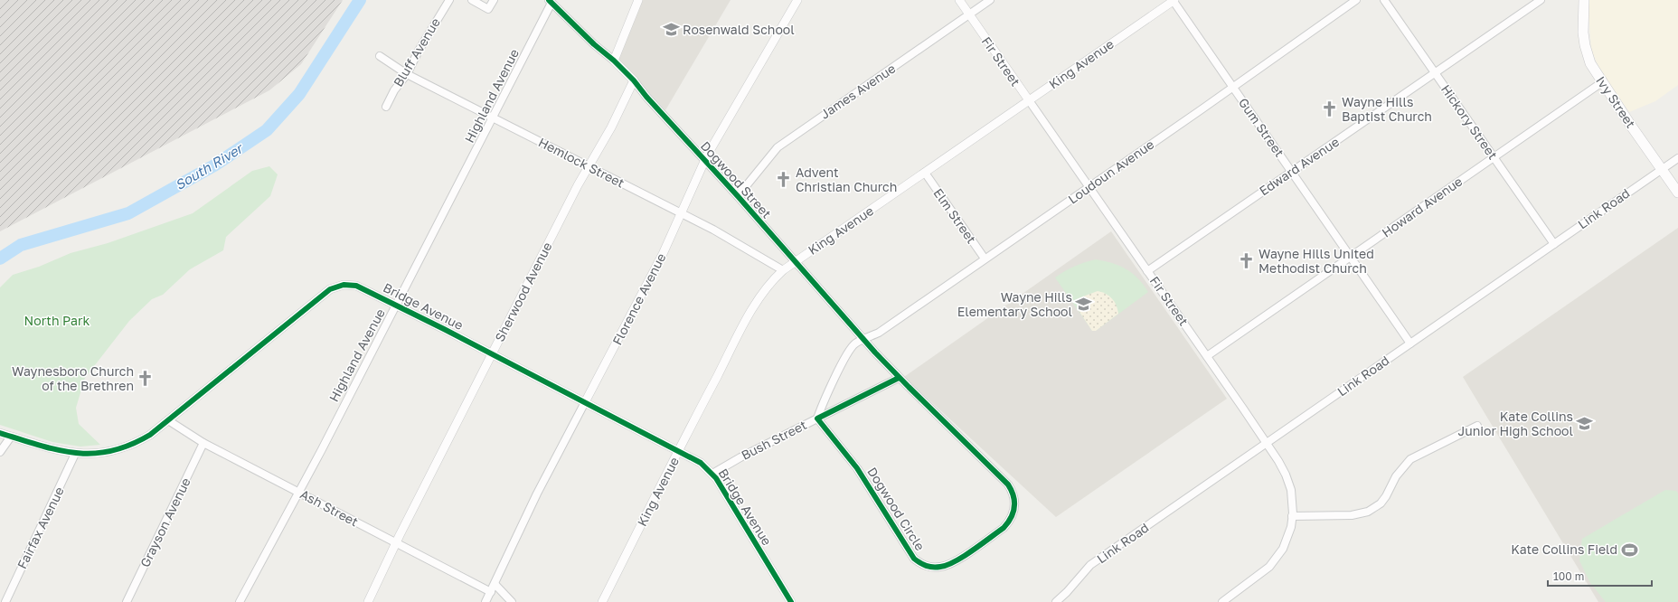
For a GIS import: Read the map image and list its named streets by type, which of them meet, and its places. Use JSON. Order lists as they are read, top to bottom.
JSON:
{
  "streets": {
    "main road": ["Ivy Street"],
    "street": [
      "Bluff Avenue",
      "Fir Street",
      "King Avenue",
      "James Avenue",
      "Highland Avenue",
      "Hickory Street",
      "Gum Street",
      "Hemlock Street",
      "Edward Avenue",
      "Loudoun Avenue",
      "Dogwood Street",
      "Howard Avenue",
      "Link Road",
      "Elm Street",
      "Sherwood Avenue",
      "Florence Avenue",
      "Bridge Avenue",
      "Bush Street",
      "Ash Street",
      "Dogwood Circle",
      "Grayson Avenue",
      "Fairfax Avenue"
    ]
  },
  "crossings": [
    ["Bluff Avenue", "Hemlock Street"],
    ["Fir Street", "King Avenue"],
    ["Fir Street", "James Avenue"],
    ["Fir Street", "Edward Avenue"],
    ["Fir Street", "Loudoun Avenue"],
    ["Fir Street", "Howard Avenue"],
    ["Fir Street", "Link Road"],
    ["King Avenue", "Gum Street"],
    ["King Avenue", "Hemlock Street"],
    ["King Avenue", "Dogwood Street"],
    ["King Avenue", "Elm Street"],
    ["King Avenue", "Bridge Avenue"],
    ["James Avenue", "Dogwood Street"],
    ["Highland Avenue", "Hemlock Street"],
    ["Highland Avenue", "Dogwood Street"],
    ["Highland Avenue", "Bridge Avenue"],
    ["Highland Avenue", "Ash Street"],
    ["Ivy Street", "Howard Avenue"],
    ["Ivy Street", "Link Road"],
    ["Hickory Street", "Edward Avenue"],
    ["Hickory Street", "Howard Avenue"],
    ["Hickory Street", "Link Road"],
    ["Gum Street", "Edward Avenue"],
    ["Gum Street", "Loudoun Avenue"],
    ["Gum Street", "Howard Avenue"],
    ["Gum Street", "Link Road"],
    ["Hemlock Street", "Sherwood Avenue"],
    ["Hemlock Street", "Florence Avenue"],
    ["Loudoun Avenue", "Dogwood Street"],
    ["Loudoun Avenue", "Elm Street"],
    ["Loudoun Avenue", "Bush Street"],
    ["Dogwood Street", "Sherwood Avenue"],
    ["Dogwood Street", "Florence Avenue"],
    ["Dogwood Street", "Bush Street"],
    ["Dogwood Street", "Dogwood Circle"],
    ["Sherwood Avenue", "Bridge Avenue"],
    ["Sherwood Avenue", "Ash Street"],
    ["Florence Avenue", "Bridge Avenue"],
    ["Florence Avenue", "Ash Street"],
    ["Bridge Avenue", "Bush Street"],
    ["Bridge Avenue", "Ash Street"],
    ["Bridge Avenue", "Fairfax Avenue"],
    ["Bush Street", "Dogwood Circle"],
    ["Ash Street", "Grayson Avenue"]
  ],
  "water": ["South River"],
  "parks": ["North Park"],
  "places": {
    "school or university": ["Rosenwald School", "Wayne Hills Elementary School", "Kate Collins Junior High School"],
    "church": [
      "Wayne Hills Baptist Church",
      "Advent Christian Church",
      "Wayne Hills United Methodist Church",
      "Waynesboro Church of the Brethren"
    ],
    "sports": ["Kate Collins Field"]
  },
  "scale_bar": "100 m"
}
